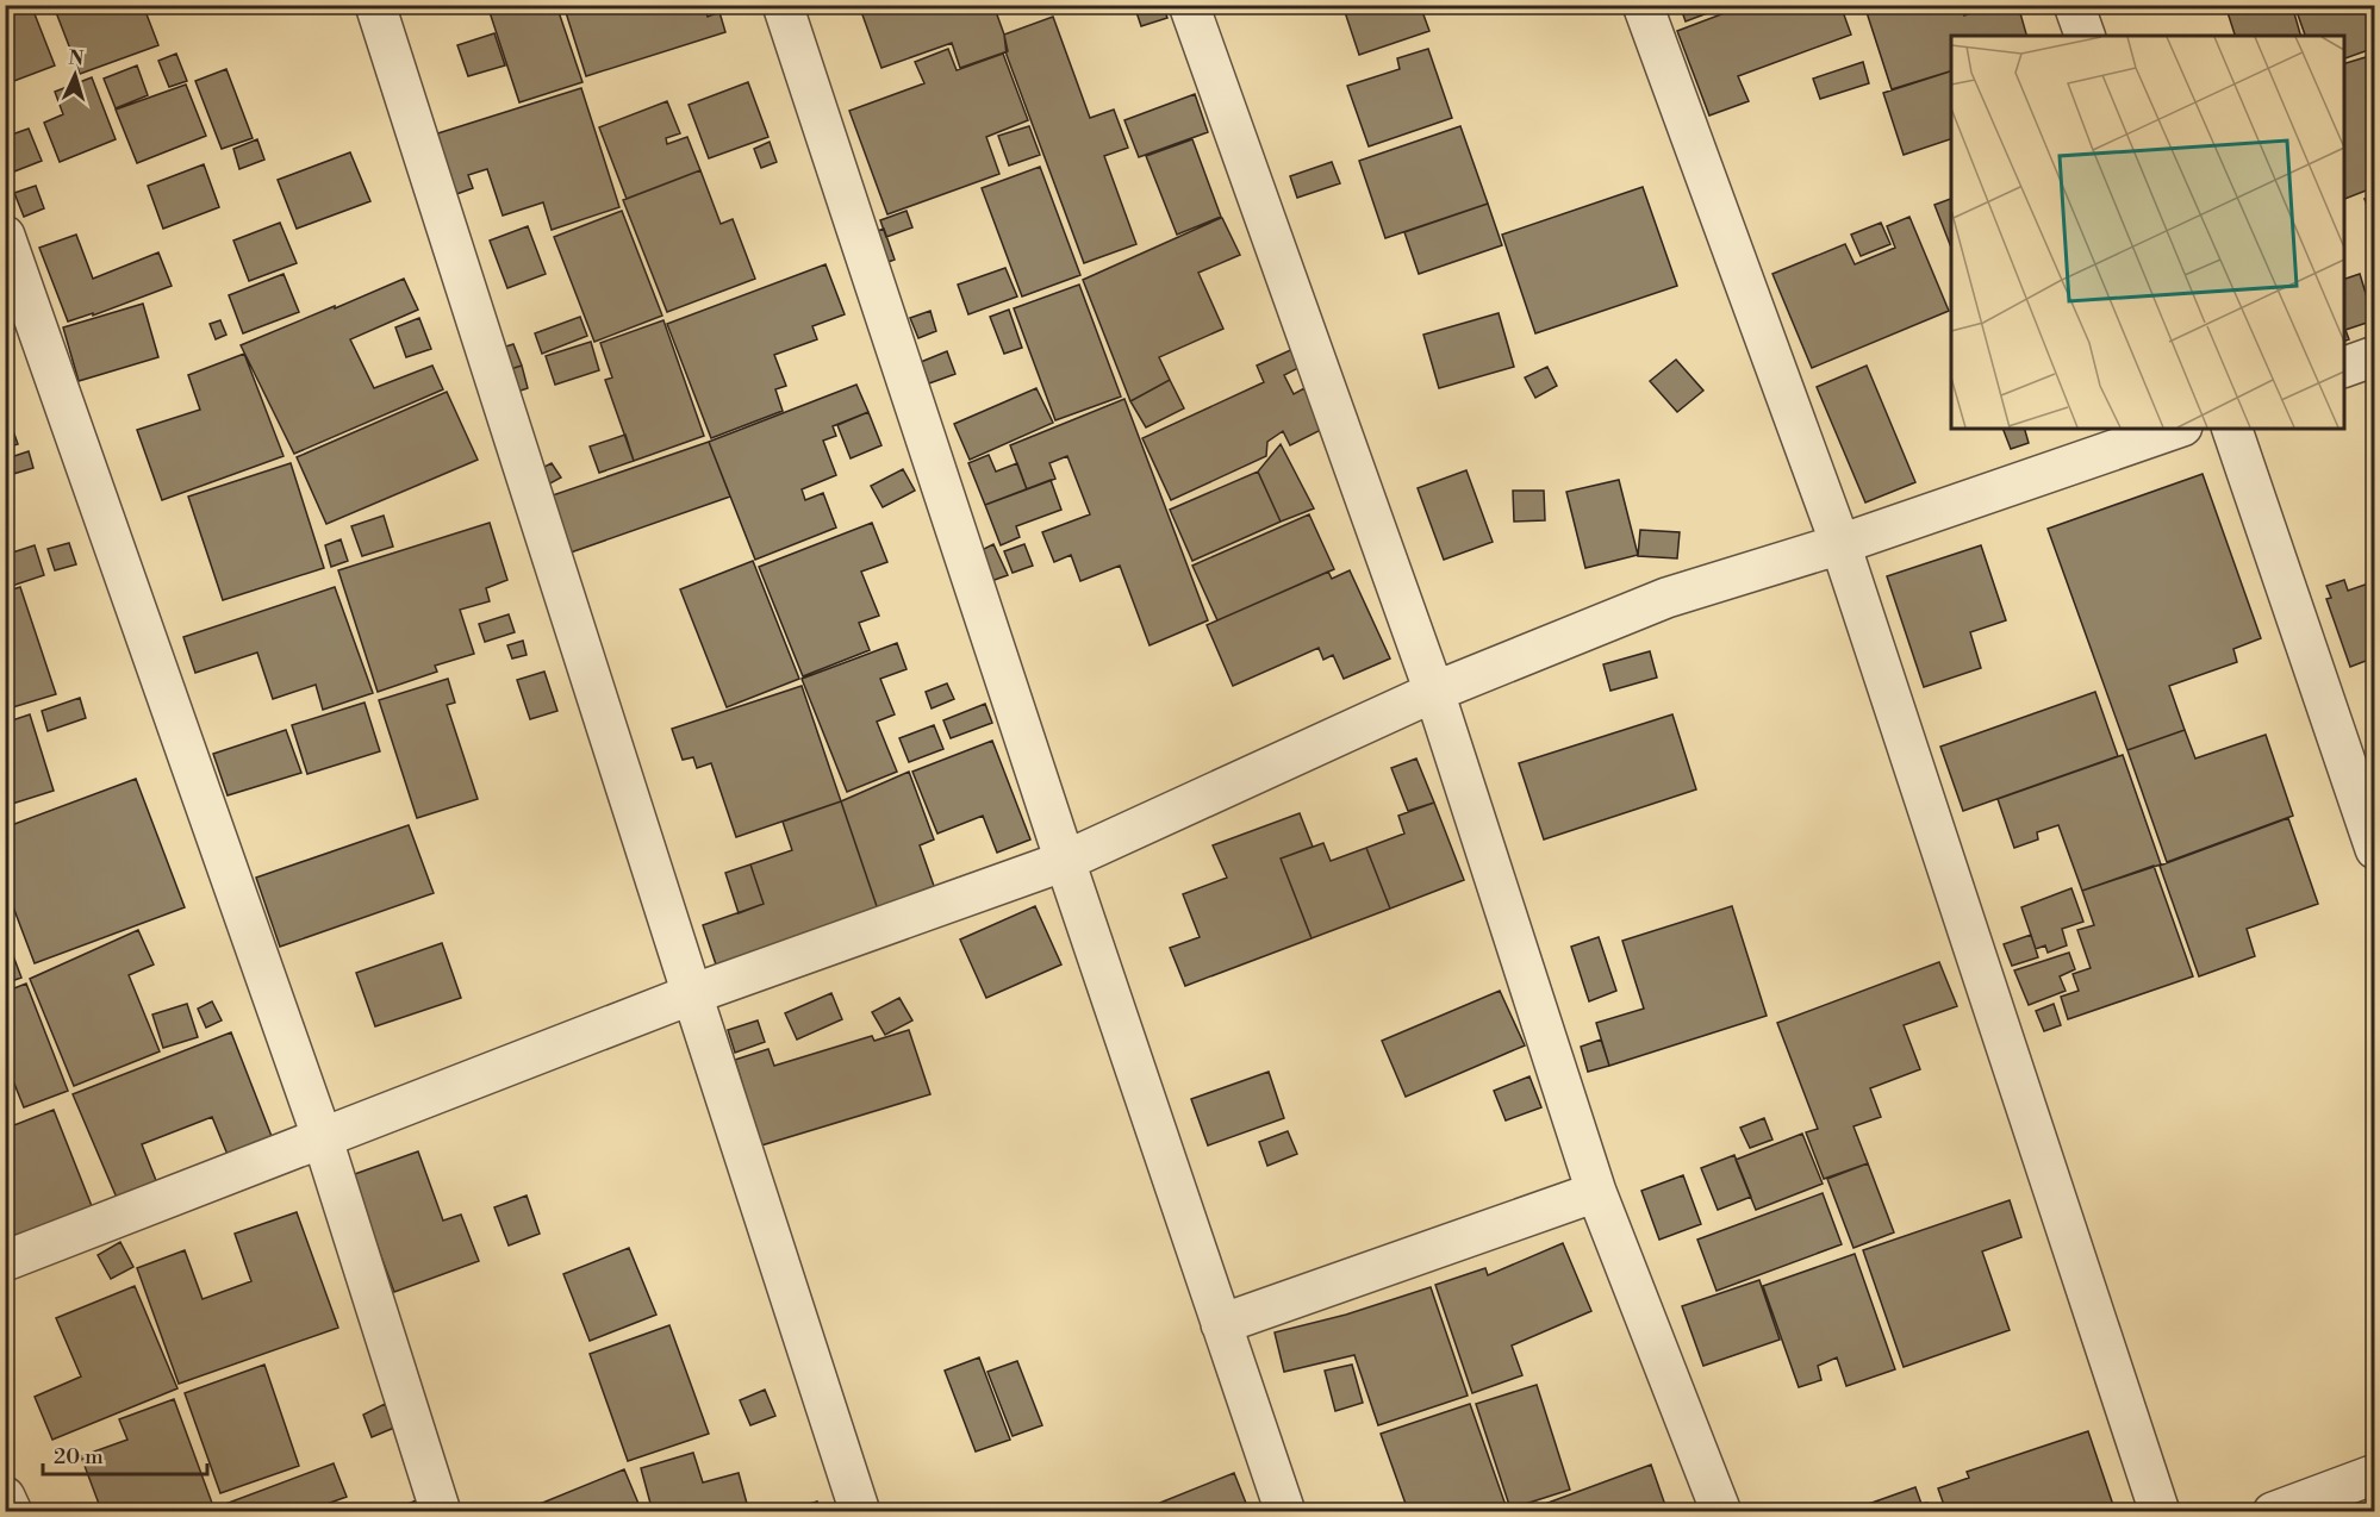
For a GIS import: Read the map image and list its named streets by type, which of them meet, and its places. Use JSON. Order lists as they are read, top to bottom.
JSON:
{
  "scale_bar": "20 m",
  "north": "top"
}
